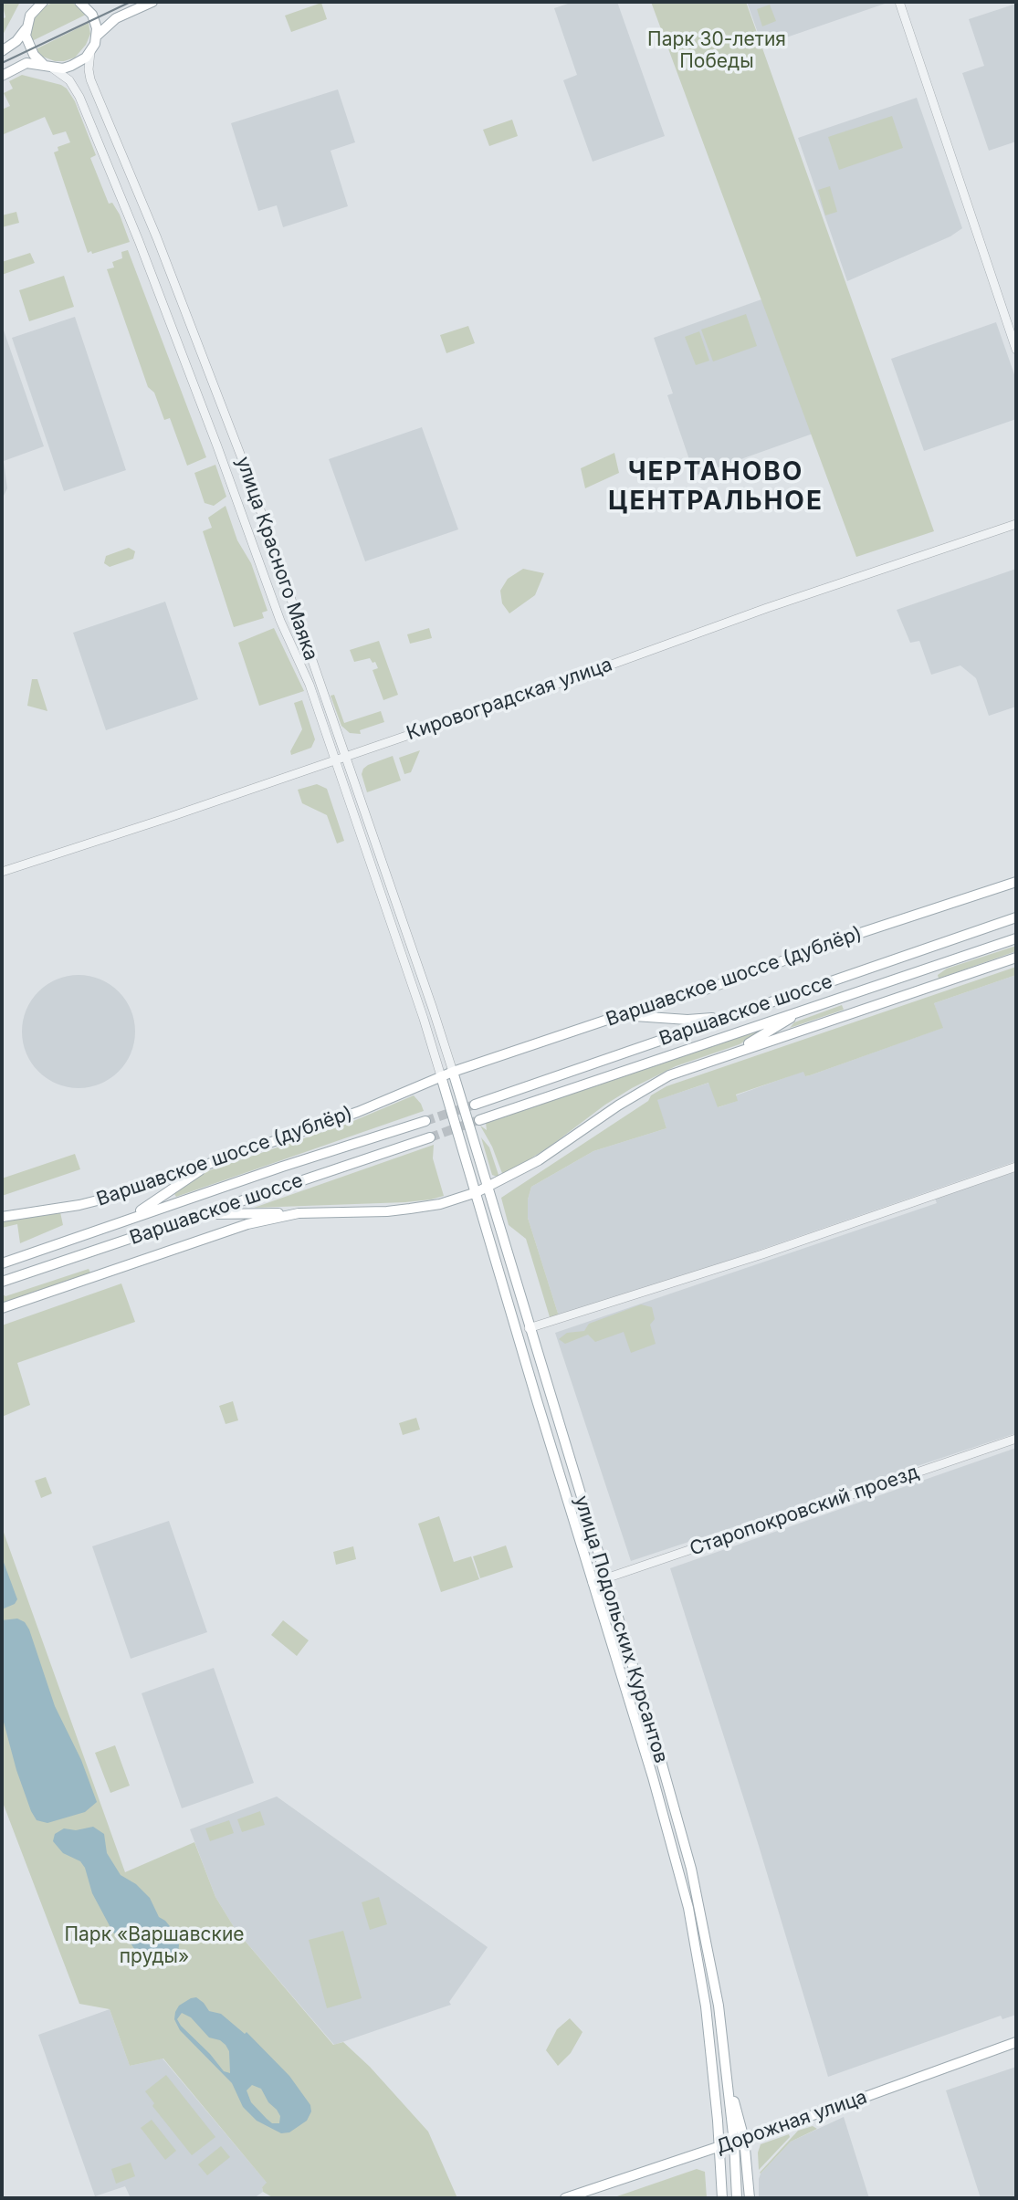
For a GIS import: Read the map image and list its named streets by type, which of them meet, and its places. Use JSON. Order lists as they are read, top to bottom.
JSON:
{
  "streets": {
    "main road": [
      "Варшавское шоссе (дублёр)",
      "Варшавское шоссе",
      "улица Подольских Курсантов",
      "Дорожная улица"
    ],
    "street": ["улица Красного Маяка", "Кировоградская улица", "Старопокровский проезд"]
  },
  "crossings": [
    ["улица Красного Маяка", "Кировоградская улица"],
    ["улица Красного Маяка", "Варшавское шоссе (дублёр)"],
    ["улица Красного Маяка", "улица Подольских Курсантов"],
    ["Варшавское шоссе (дублёр)", "улица Подольских Курсантов"],
    ["Варшавское шоссе", "улица Подольских Курсантов"],
    ["Старопокровский проезд", "улица Подольских Курсантов"],
    ["улица Подольских Курсантов", "Дорожная улица"]
  ],
  "districts": ["ЧЕРТАНОВО ЦЕНТРАЛЬНОЕ"],
  "parks": ["Парк 30-летия Победы", "Парк «Варшавские пруды»"]
}
